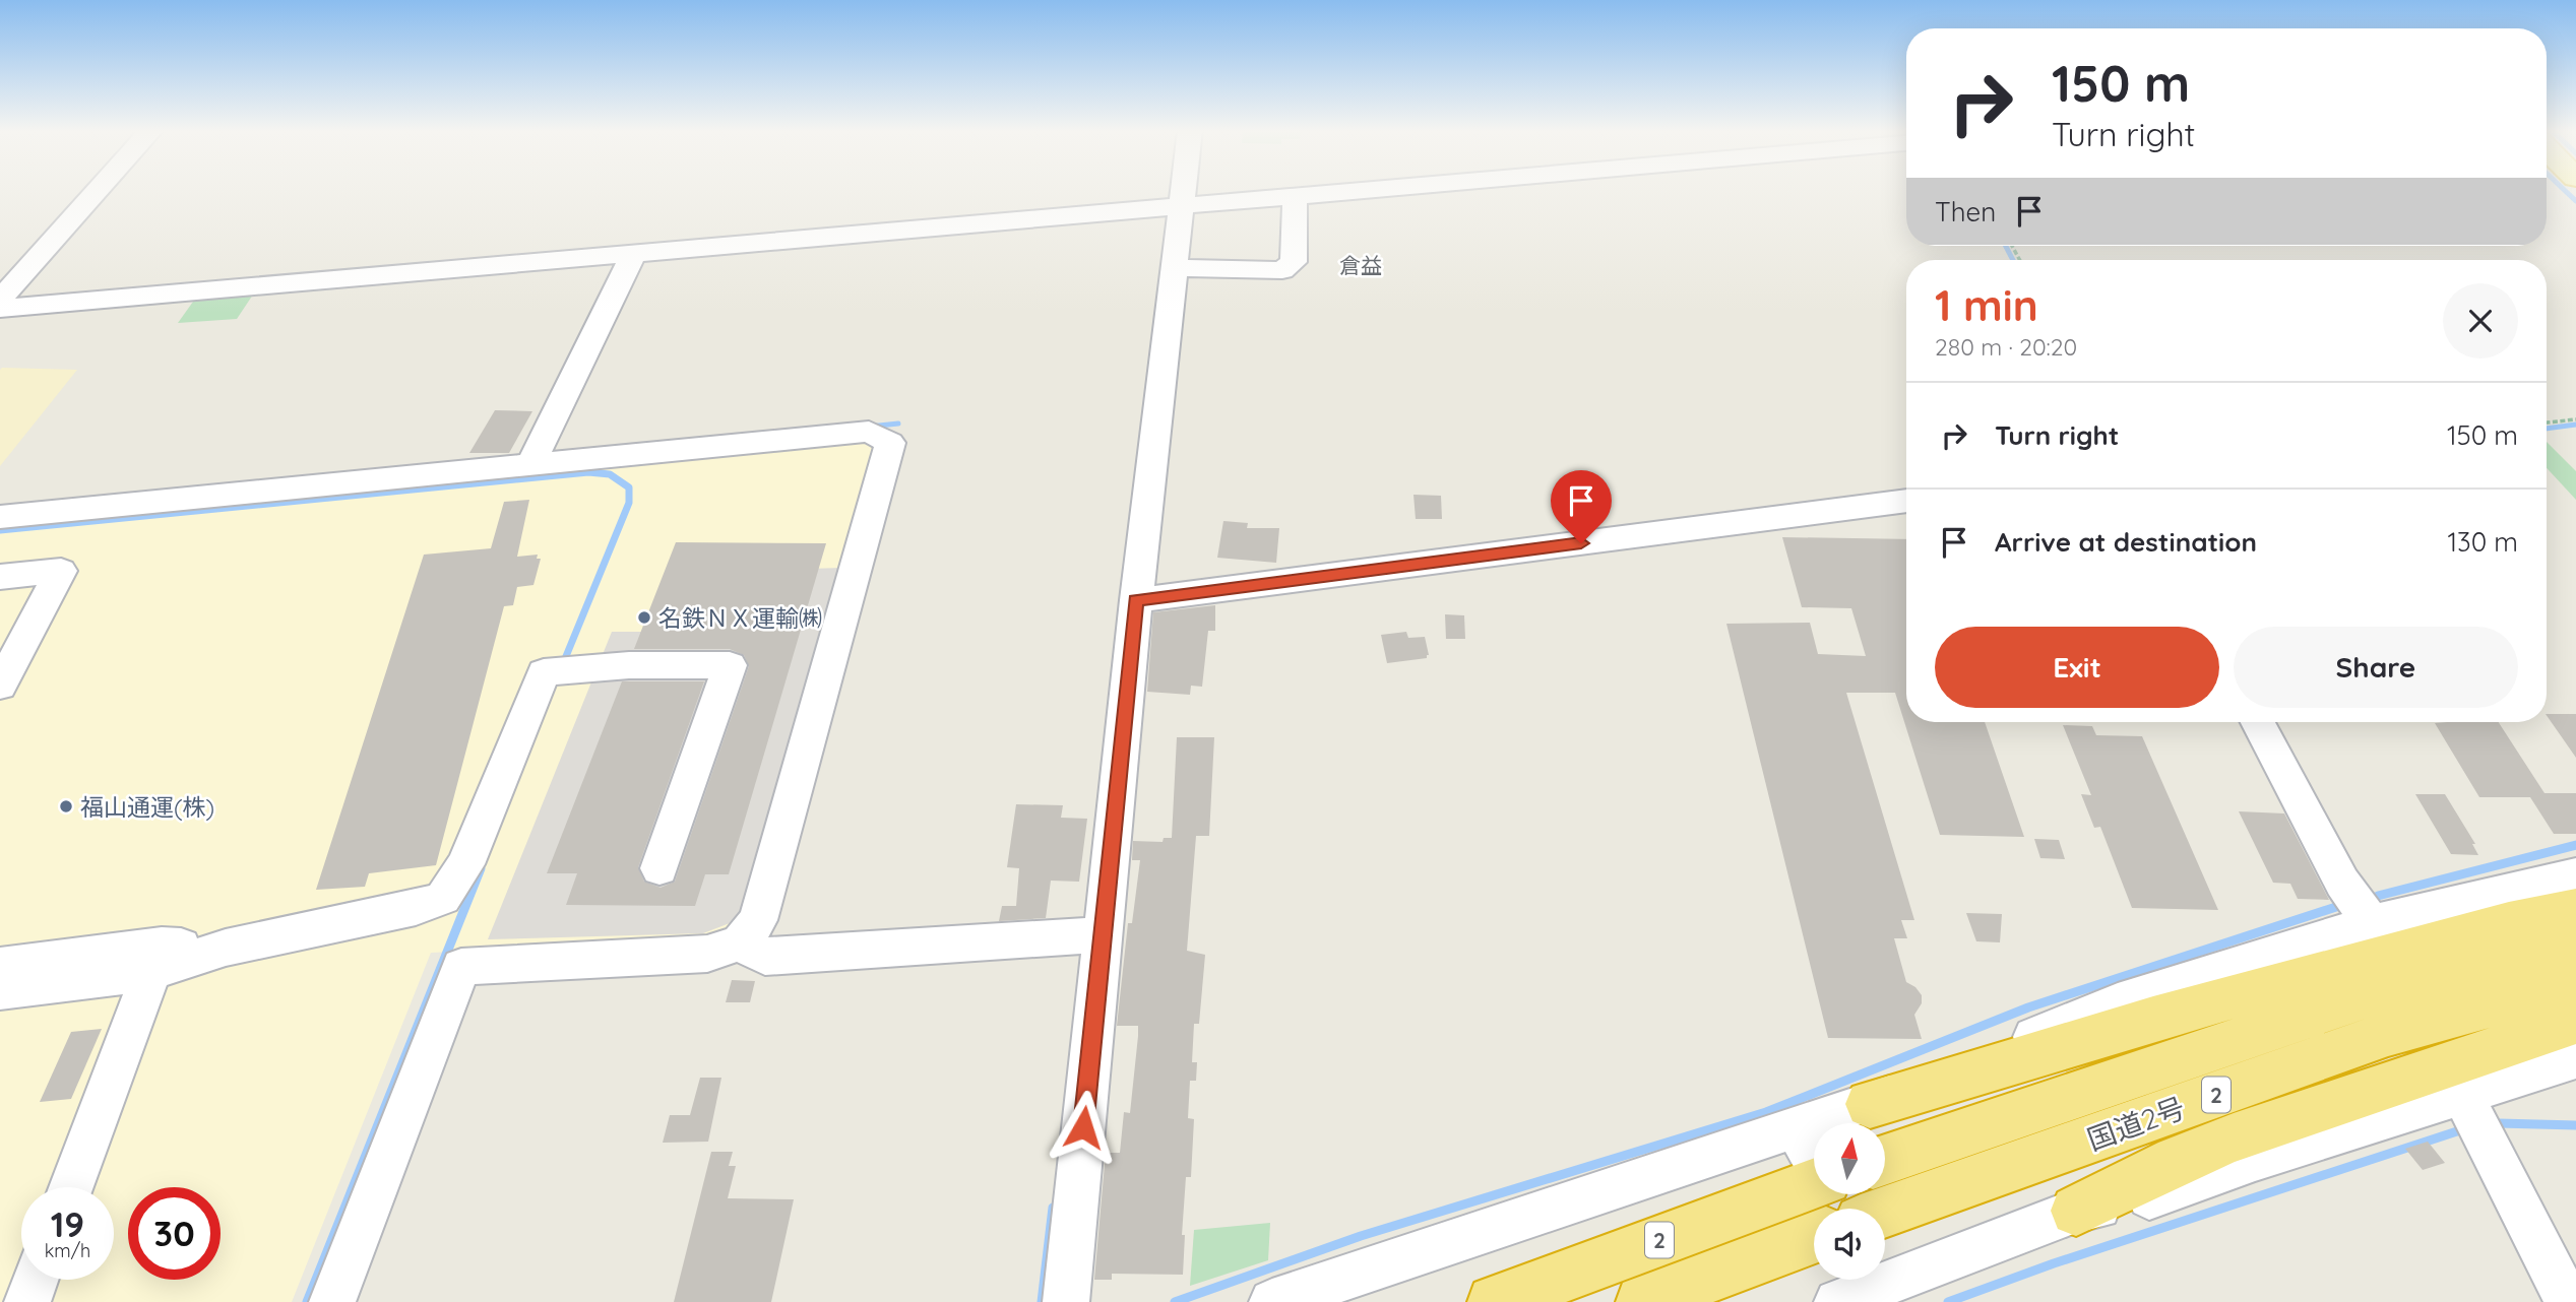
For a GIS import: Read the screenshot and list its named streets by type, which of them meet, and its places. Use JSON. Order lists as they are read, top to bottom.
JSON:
{
  "streets": {
    "highway": ["2", "国道2号"]
  },
  "districts": ["倉益"],
  "places": ["名鉄ＮＸ運輸㈱", "福山通運(株)"],
  "north": "top",
  "page": {
    "turn": ["150 m", "Turn right"],
    "then": "Then",
    "heading": ["1 min", "280 m · 20:20"],
    "list": [
      {
        "name": "Turn right",
        "value": "150 m"
      },
      {
        "name": "Arrive at destination",
        "value": "130 m"
      }
    ],
    "buttons": ["Exit", "Share"],
    "speed": "19 km/h",
    "limit": "30"
  }
}
